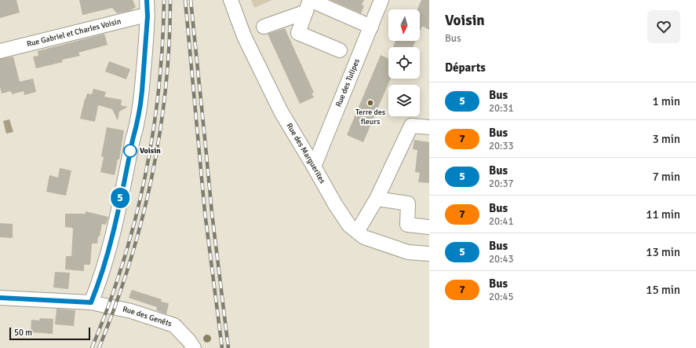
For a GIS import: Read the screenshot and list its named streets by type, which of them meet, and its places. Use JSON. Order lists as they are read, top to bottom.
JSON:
{
  "streets": {
    "street": [
      "Rue Gabriel et Charles Voisin",
      "Rue des Tulipes",
      "Rue des Marguerites",
      "Rue des Genêts"
    ]
  },
  "crossings": [
    ["Rue des Tulipes", "Rue des Marguerites"]
  ],
  "places": ["Terre des fleurs", "Voisin"],
  "lines": ["bus line 5"],
  "scale_bar": "50 m",
  "north": "bottom",
  "page": {
    "on_map": "5",
    "heading": [
      ["Voisin", "Bus"],
      "Départs"
    ],
    "list": [
      {
        "mark": "5",
        "name": "Bus",
        "note": "20:31",
        "value": "1 min"
      },
      {
        "mark": "7",
        "name": "Bus",
        "note": "20:33",
        "value": "3 min"
      },
      {
        "mark": "5",
        "name": "Bus",
        "note": "20:37",
        "value": "7 min"
      },
      {
        "mark": "7",
        "name": "Bus",
        "note": "20:41",
        "value": "11 min"
      },
      {
        "mark": "5",
        "name": "Bus",
        "note": "20:43",
        "value": "13 min"
      },
      {
        "mark": "7",
        "name": "Bus",
        "note": "20:45",
        "value": "15 min"
      }
    ],
    "scale": "50 m"
  }
}
